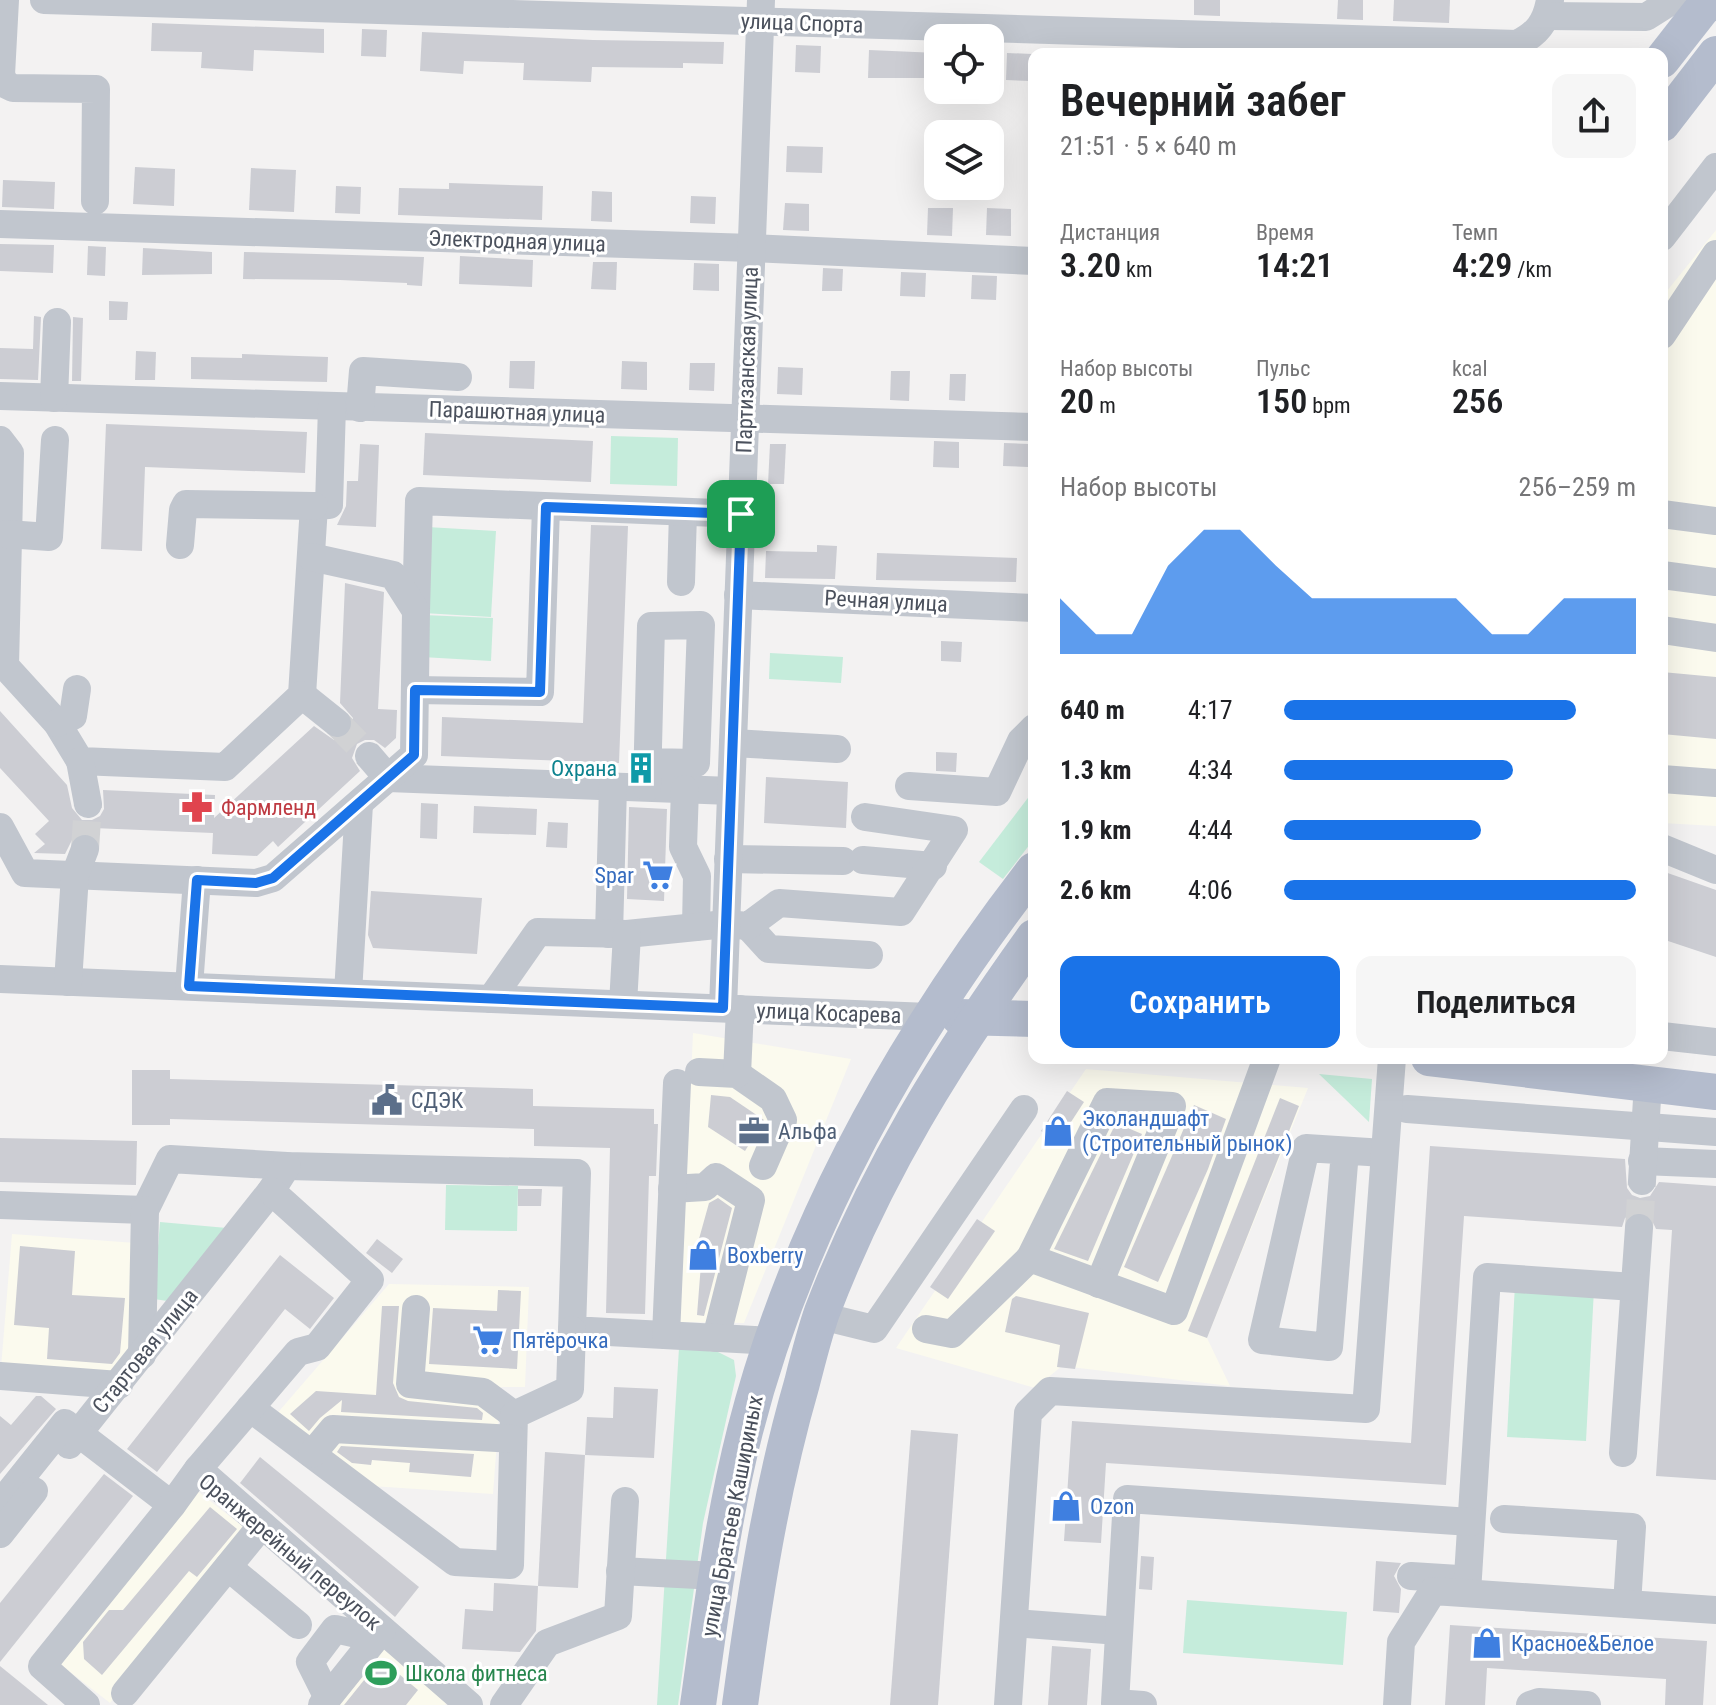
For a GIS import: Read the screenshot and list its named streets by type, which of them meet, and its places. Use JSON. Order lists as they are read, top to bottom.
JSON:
{
  "streets": {
    "main road": ["улица Косарева", "улица Братьев Кашириных"],
    "street": [
      "улица Спорта",
      "Электродная улица",
      "Партизанская улица",
      "Парашютная улица",
      "Речная улица",
      "Стартовая улица",
      "Оранжерейный переулок"
    ]
  },
  "crossings": [
    ["улица Спорта", "Партизанская улица"],
    ["Электродная улица", "Партизанская улица"],
    ["Партизанская улица", "Парашютная улица"],
    ["Партизанская улица", "Речная улица"],
    ["Партизанская улица", "улица Косарева"],
    ["улица Косарева", "улица Братьев Кашириных"],
    ["Стартовая улица", "Оранжерейный переулок"]
  ],
  "places": {
    "building": ["Охрана"],
    "pharmacy": ["Фармленд"],
    "supermarket": ["Spar", "Пятёрочка"],
    "public building": ["СДЭК"],
    "office": ["Альфа"],
    "shop": [
      "Эколандшафт (Строительный рынок)",
      "Boxberry",
      "Ozon",
      "Красное&Белое"
    ],
    "sports": ["Школа фитнеса"]
  },
  "page": {
    "heading": ["Вечерний забег", "21:51 · 5 × 640 m"],
    "stats": [
      ["Дистанция", "3.20 km"],
      ["Время", "14:21"],
      ["Темп", "4:29 /km"],
      ["Набор высоты", "20 m"],
      ["Пульс", "150 bpm"],
      ["kcal", "256"]
    ],
    "chart": ["Набор высоты", "256–259 m"],
    "list": [
      {
        "name": "640 m",
        "note": "4:17"
      },
      {
        "name": "1.3 km",
        "note": "4:34"
      },
      {
        "name": "1.9 km",
        "note": "4:44"
      },
      {
        "name": "2.6 km",
        "note": "4:06"
      }
    ],
    "buttons": ["Сохранить", "Поделиться"]
  }
}
